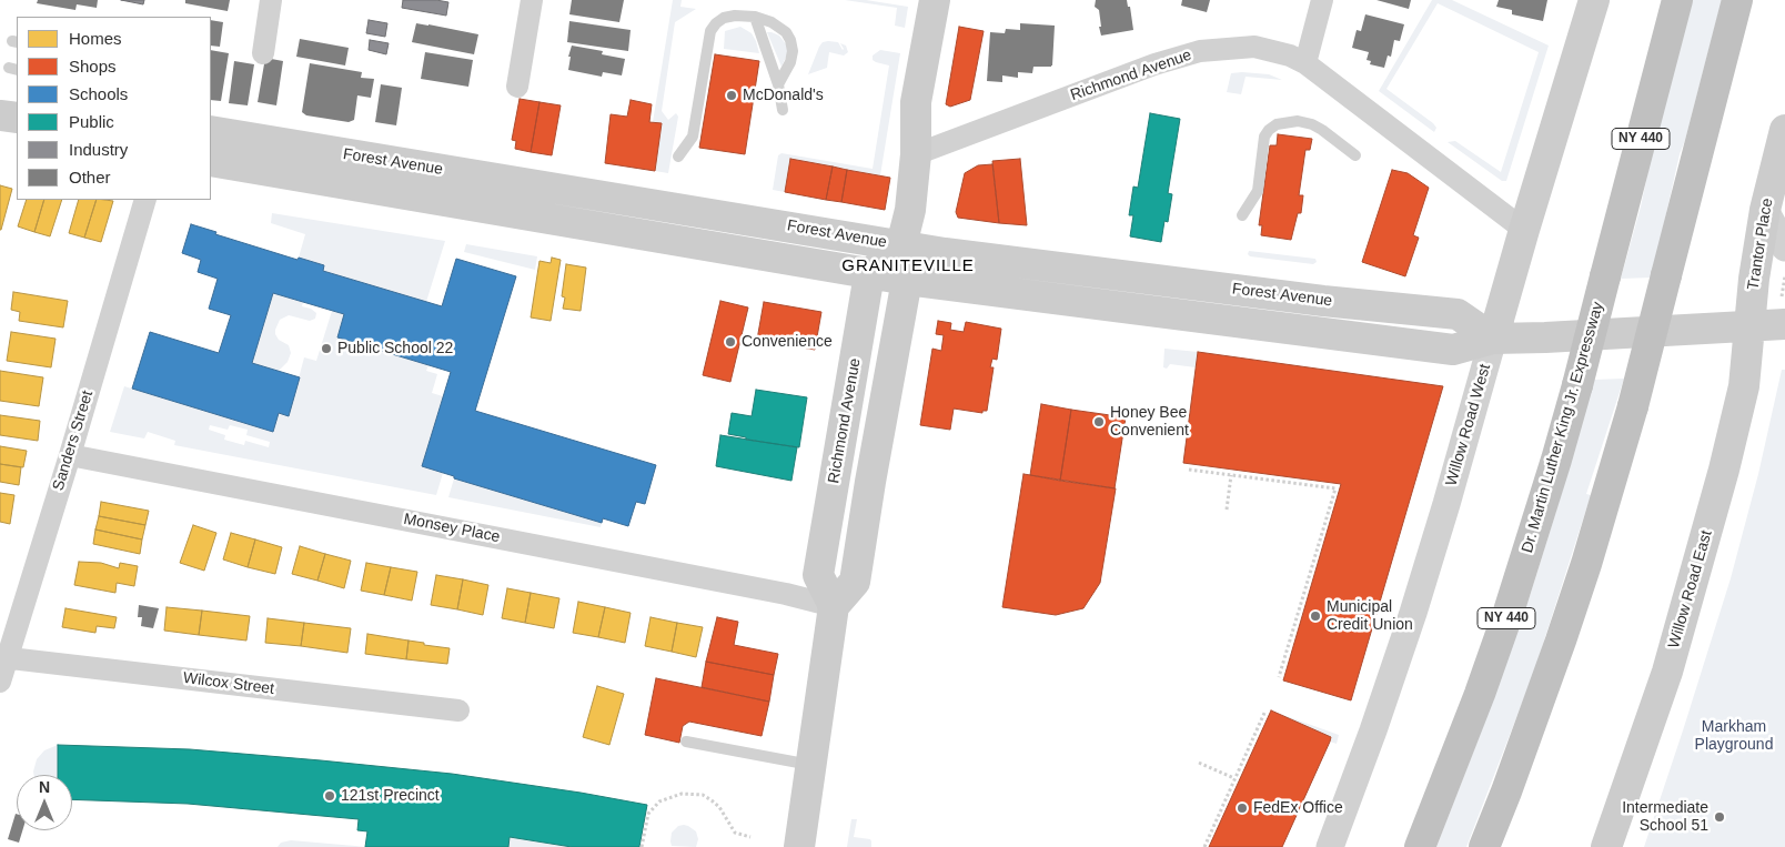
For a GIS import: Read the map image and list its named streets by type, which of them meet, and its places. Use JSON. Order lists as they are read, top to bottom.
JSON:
{
  "streets": {
    "highway": ["NY 440", "Dr. Martin Luther King Jr. Expressway"],
    "main road": [
      "Richmond Avenue",
      "Forest Avenue",
      "Trantor Place",
      "Willow Road West",
      "Willow Road East"
    ],
    "street": ["Sanders Street", "Monsey Place", "Wilcox Street"]
  },
  "crossings": [
    ["Richmond Avenue", "Forest Avenue"],
    ["Richmond Avenue", "Willow Road West"],
    ["Richmond Avenue", "Monsey Place"],
    ["Forest Avenue", "Trantor Place"],
    ["Forest Avenue", "Willow Road West"],
    ["Forest Avenue", "Willow Road East"],
    ["Trantor Place", "Willow Road East"],
    ["Sanders Street", "Monsey Place"],
    ["Sanders Street", "Wilcox Street"]
  ],
  "districts": ["GRANITEVILLE"],
  "parks": ["Markham Playground"],
  "places": [
    "McDonald's",
    "Convenience",
    "Public School 22",
    "Honey Bee Convenient",
    "Municipal Credit Union",
    "121st Precinct",
    "FedEx Office",
    "Intermediate School 51"
  ],
  "legend": [
    "Homes",
    "Shops",
    "Schools",
    "Public",
    "Industry",
    "Other"
  ],
  "north": "top"
}
